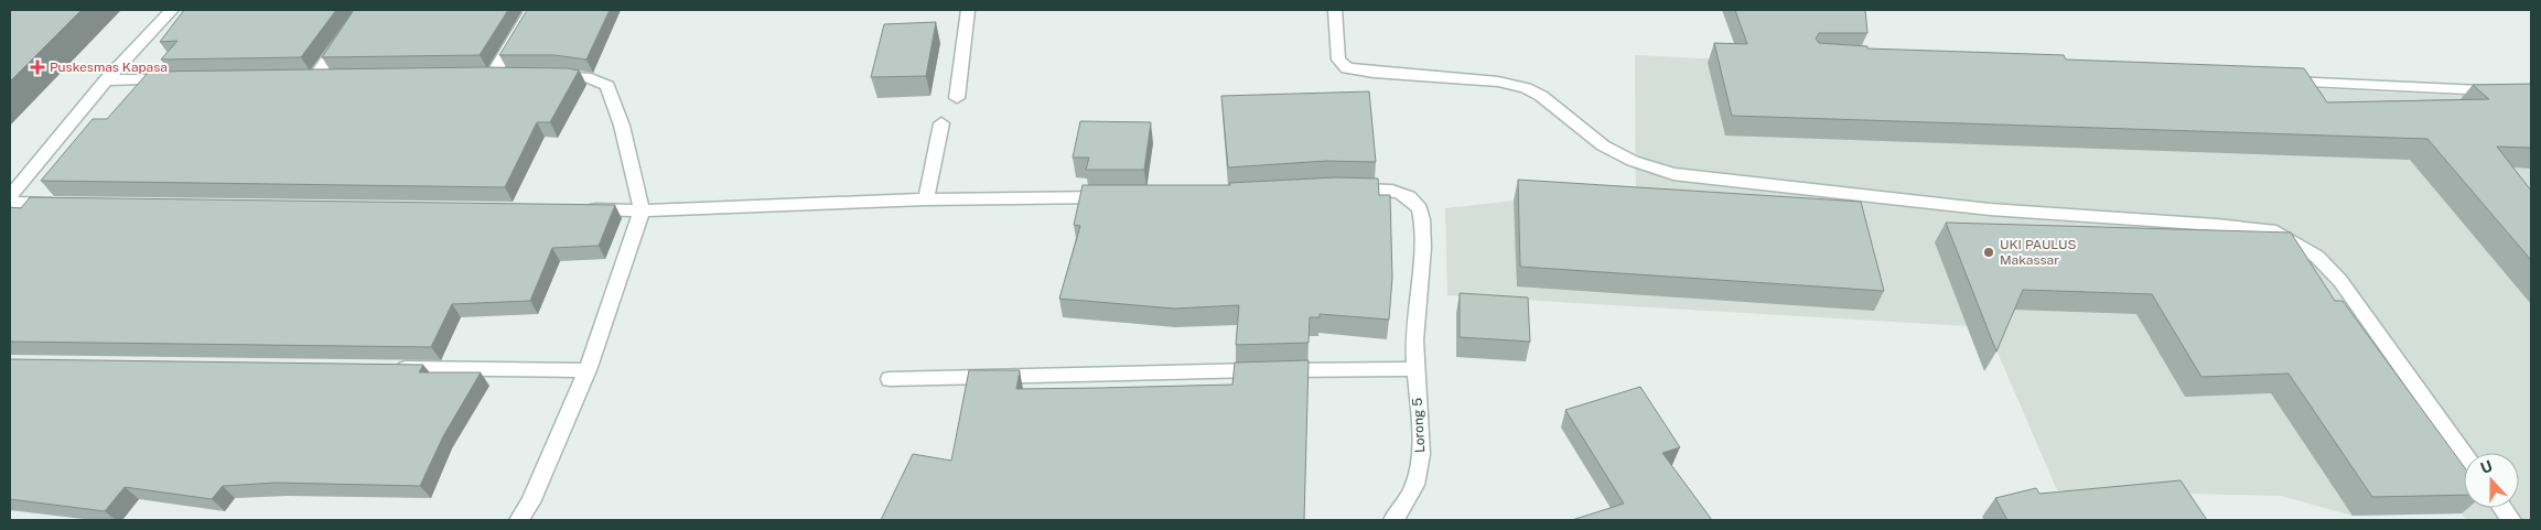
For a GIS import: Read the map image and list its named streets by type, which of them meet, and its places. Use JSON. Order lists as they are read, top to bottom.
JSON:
{
  "streets": {
    "street": ["Lorong 5"]
  },
  "places": {
    "health": ["Puskesmas Kapasa"],
    "other": ["UKI PAULUS Makassar"]
  },
  "north": "top"
}
